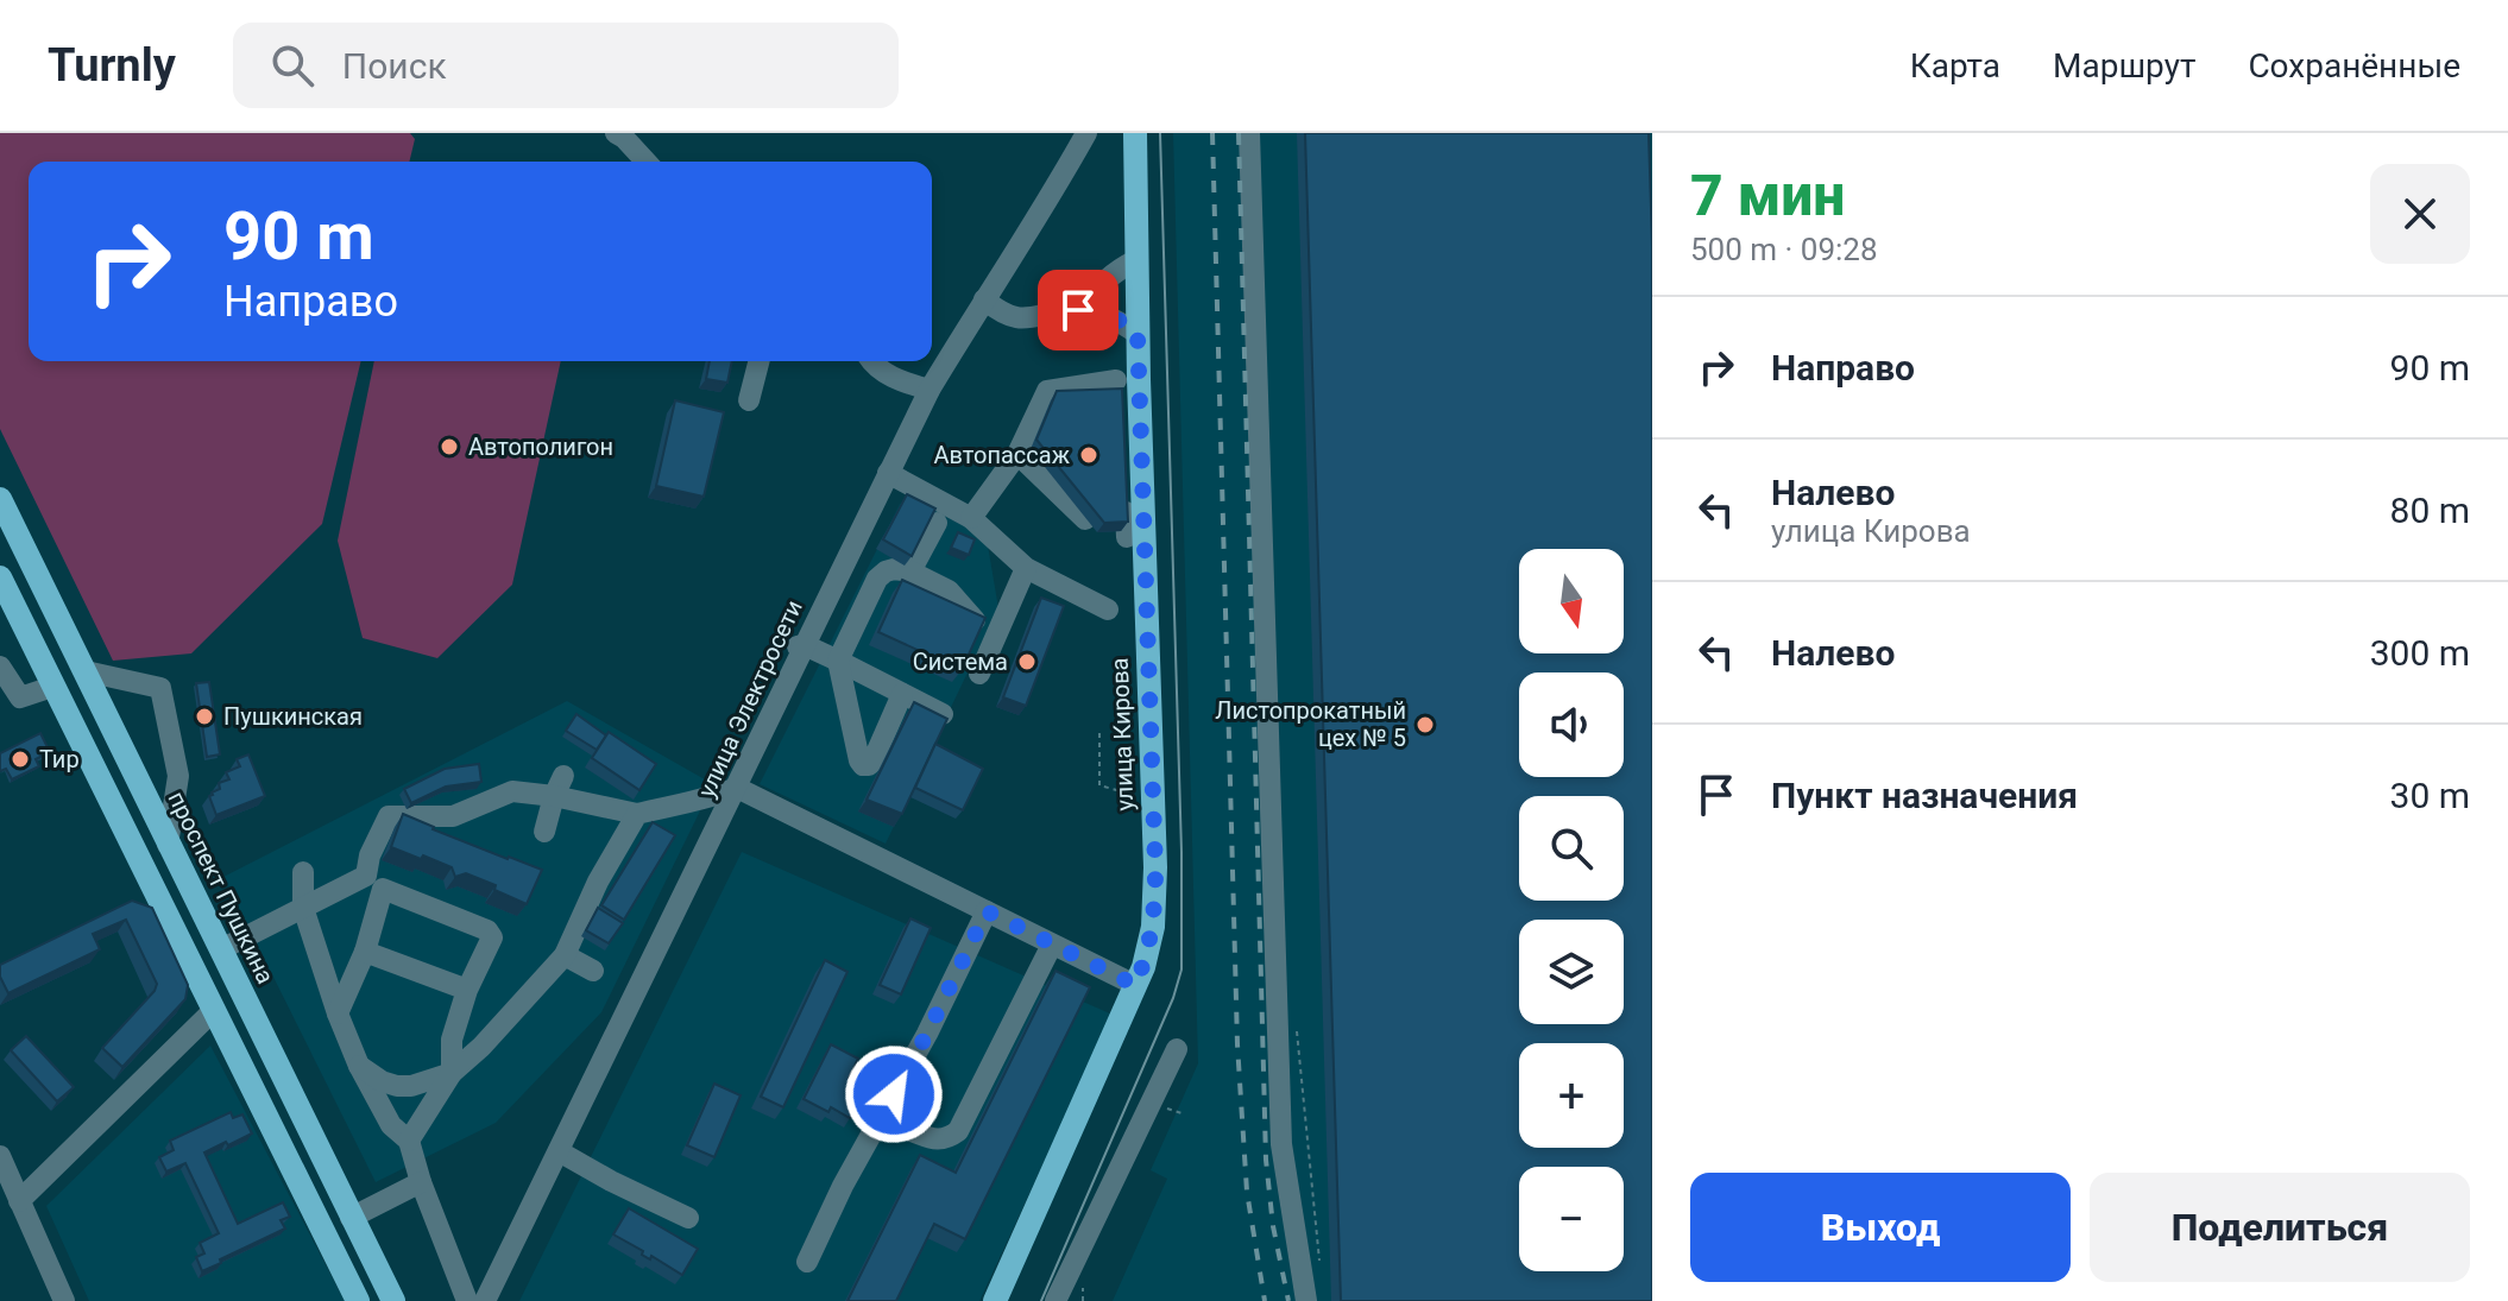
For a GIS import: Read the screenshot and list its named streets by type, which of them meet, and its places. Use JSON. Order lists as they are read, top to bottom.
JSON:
{
  "streets": {
    "main road": ["улица Кирова", "проспект Пушкина"],
    "street": ["улица Электросети"]
  },
  "places": [
    "Автополигон",
    "Автопассаж",
    "Система",
    "Пушкинская",
    "Листопрокатный цех № 5",
    "Тир"
  ],
  "north": "bottom",
  "page": {
    "header": "Turnly",
    "search": "Поиск",
    "nav": ["Карта", "Маршрут", "Сохранённые"],
    "heading": ["7 мин", "500 m · 09:28"],
    "turn": ["90 m", "Направо"],
    "list": [
      {
        "name": "Направо",
        "value": "90 m"
      },
      {
        "name": "Налево",
        "note": "улица Кирова",
        "value": "80 m"
      },
      {
        "name": "Налево",
        "value": "300 m"
      },
      {
        "name": "Пункт назначения",
        "value": "30 m"
      }
    ],
    "map_buttons": ["+", "−"],
    "buttons": ["Выход", "Поделиться"]
  }
}
